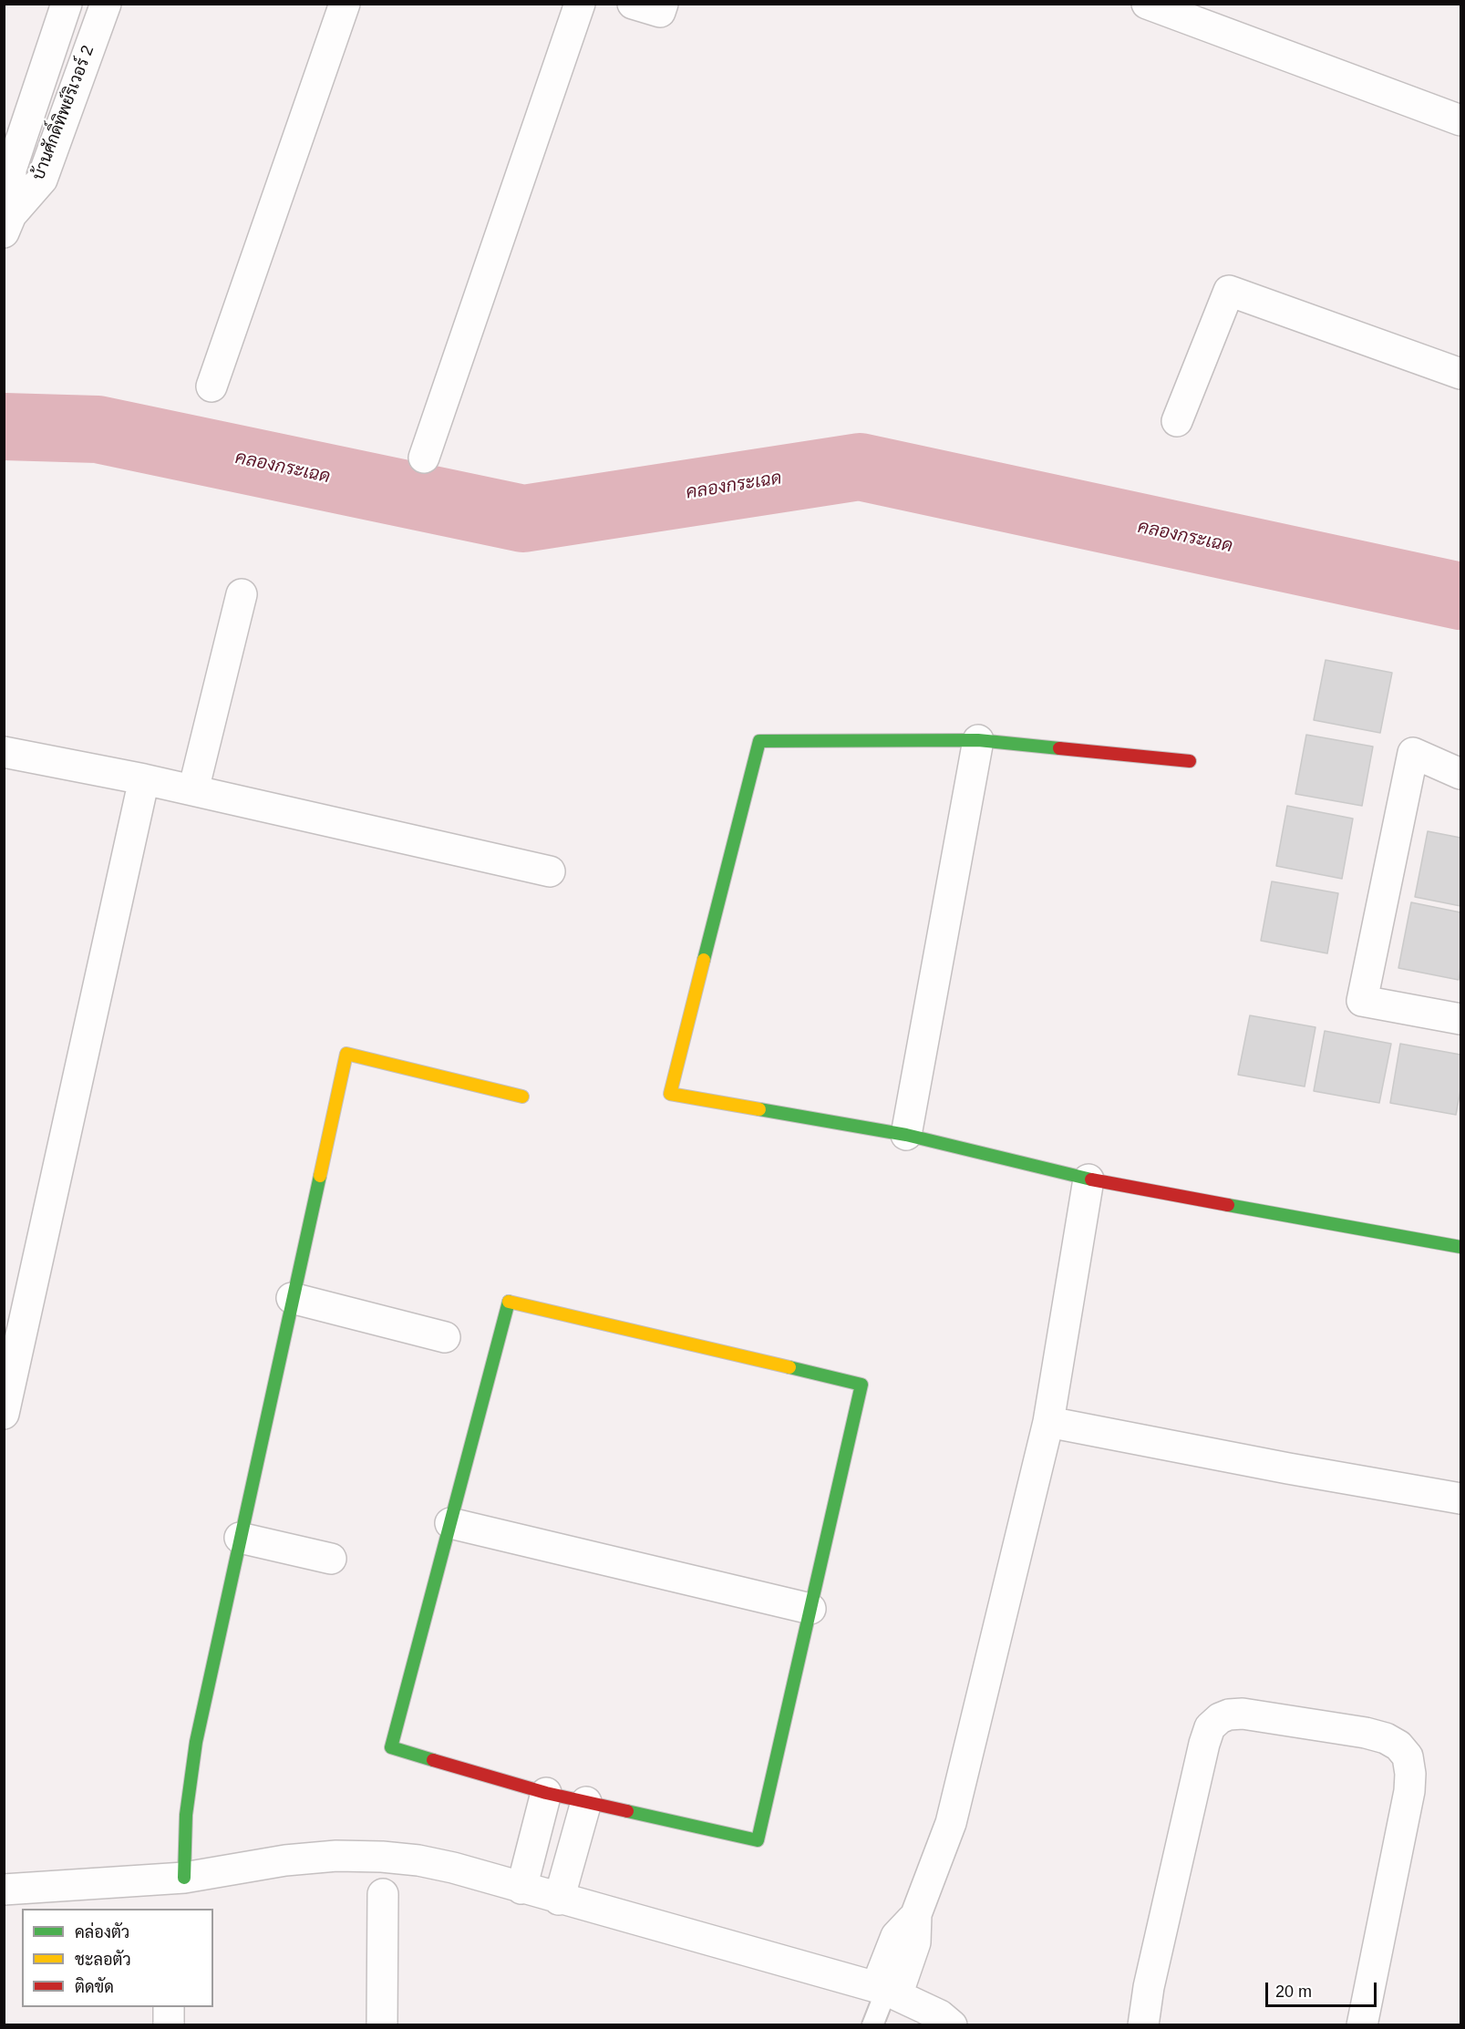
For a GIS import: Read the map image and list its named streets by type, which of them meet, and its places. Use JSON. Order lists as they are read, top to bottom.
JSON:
{
  "streets": {
    "street": ["บ้านศักดิ์ทิพย์ริเวอร์ 2"]
  },
  "water": ["คลองกระเฉด"],
  "legend": ["คล่องตัว", "ชะลอตัว", "ติดขัด"],
  "scale_bar": "20 m"
}
